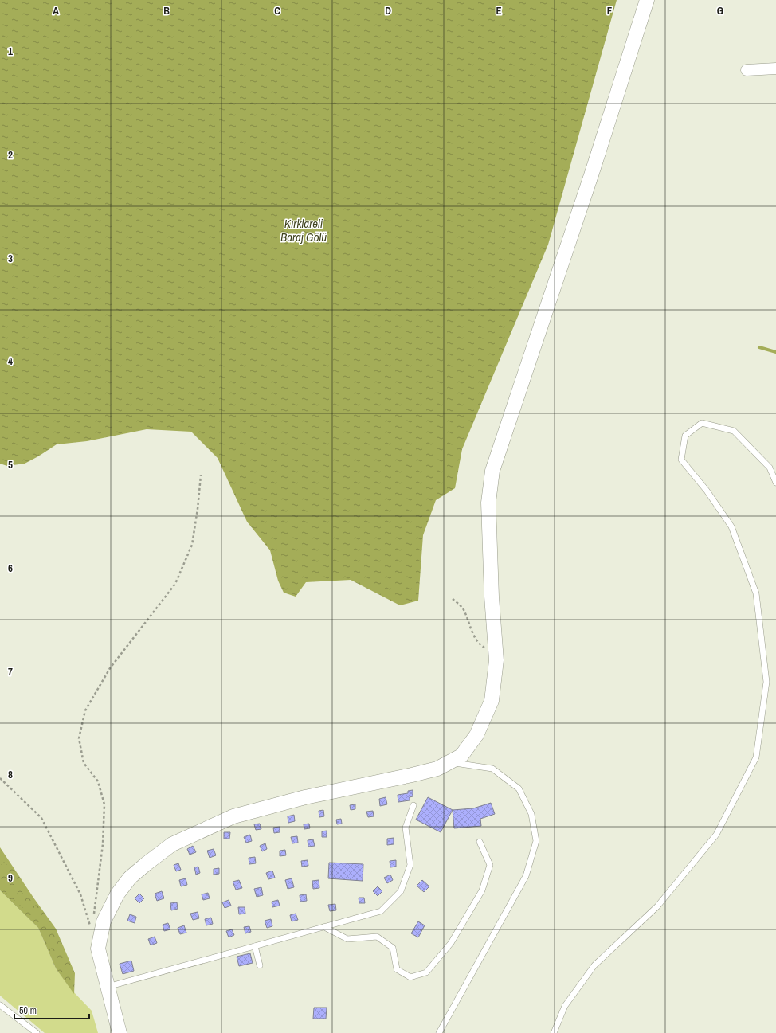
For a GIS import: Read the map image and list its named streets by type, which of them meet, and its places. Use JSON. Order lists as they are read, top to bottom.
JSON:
{
  "water": ["Kırklareli Baraj Gölü"],
  "scale_bar": "50 m",
  "grid": {
    "columns": [
      "A",
      "B",
      "C",
      "D",
      "E",
      "F",
      "G"
    ],
    "rows": [
      "1",
      "2",
      "3",
      "4",
      "5",
      "6",
      "7",
      "8",
      "9"
    ]
  }
}
